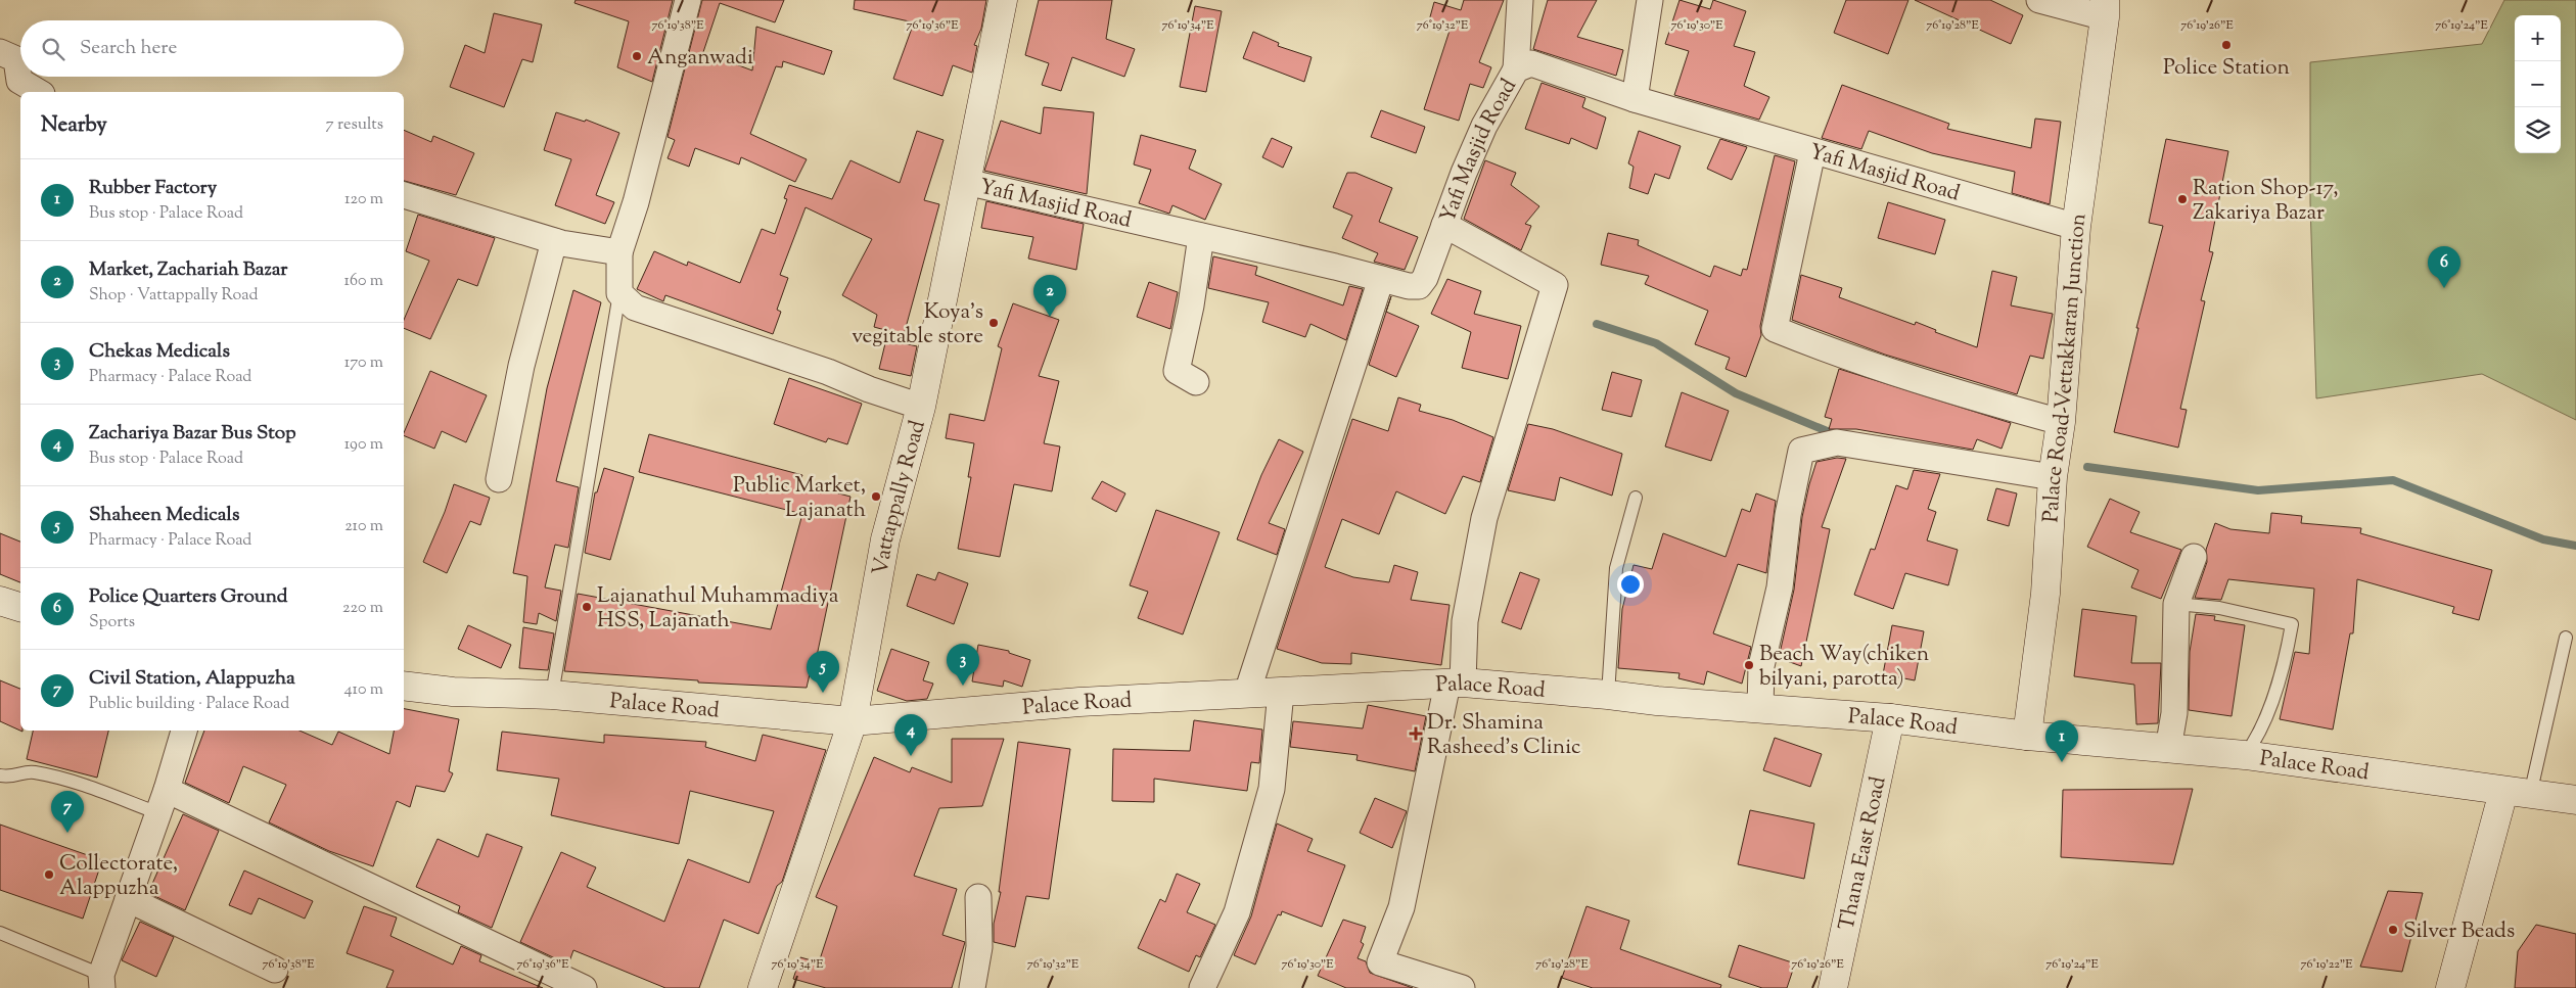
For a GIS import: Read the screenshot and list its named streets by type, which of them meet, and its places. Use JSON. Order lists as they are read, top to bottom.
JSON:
{
  "streets": {
    "main road": [
      "Palace Road-Vettakkaran Junction",
      "Vattappally Road",
      "Palace Road",
      "Thana East Road"
    ],
    "street": ["Yafi Masjid Road"]
  },
  "crossings": [
    ["Yafi Masjid Road", "Palace Road-Vettakkaran Junction"],
    ["Yafi Masjid Road", "Vattappally Road"],
    ["Palace Road-Vettakkaran Junction", "Palace Road"],
    ["Vattappally Road", "Palace Road"],
    ["Palace Road", "Thana East Road"]
  ],
  "places": {
    "other": [
      "Police Station",
      "Anganwadi",
      "Ration Shop-17, Zakariya Bazar",
      "Koya's vegitable store",
      "Public Market, Lajanath",
      "Lajanathul Muhammadiya HSS, Lajanath",
      "Beach Way(chiken bilyani, parotta)",
      "Collectorate, Alappuzha",
      "Silver Beads"
    ],
    "health": ["Dr. Shamina Rasheed's Clinic"]
  },
  "page": {
    "map_buttons": ["+", "−"],
    "search": "Search here",
    "heading": ["Nearby", "7 results"],
    "list": [
      {
        "mark": "1",
        "name": "Rubber Factory",
        "note": "Bus stop · Palace Road",
        "value": "120 m"
      },
      {
        "mark": "2",
        "name": "Market, Zachariah Bazar",
        "note": "Shop · Vattappally Road",
        "value": "160 m"
      },
      {
        "mark": "3",
        "name": "Chekas Medicals",
        "note": "Pharmacy · Palace Road",
        "value": "170 m"
      },
      {
        "mark": "4",
        "name": "Zachariya Bazar Bus Stop",
        "note": "Bus stop · Palace Road",
        "value": "190 m"
      },
      {
        "mark": "5",
        "name": "Shaheen Medicals",
        "note": "Pharmacy · Palace Road",
        "value": "210 m"
      },
      {
        "mark": "6",
        "name": "Police Quarters Ground",
        "note": "Sports",
        "value": "220 m"
      },
      {
        "mark": "7",
        "name": "Civil Station, Alappuzha",
        "note": "Public building · Palace Road",
        "value": "410 m"
      }
    ],
    "pins": [
      "6",
      "2",
      "3",
      "5",
      "4",
      "1",
      "7"
    ]
  },
  "coordinates": [
    "76°19'32\"E",
    "76°19'28\"E",
    "76°19'38\"E",
    "76°19'36\"E",
    "76°19'34\"E",
    "76°19'30\"E",
    "76°19'26\"E",
    "76°19'24\"E",
    "76°19'22\"E"
  ]
}
